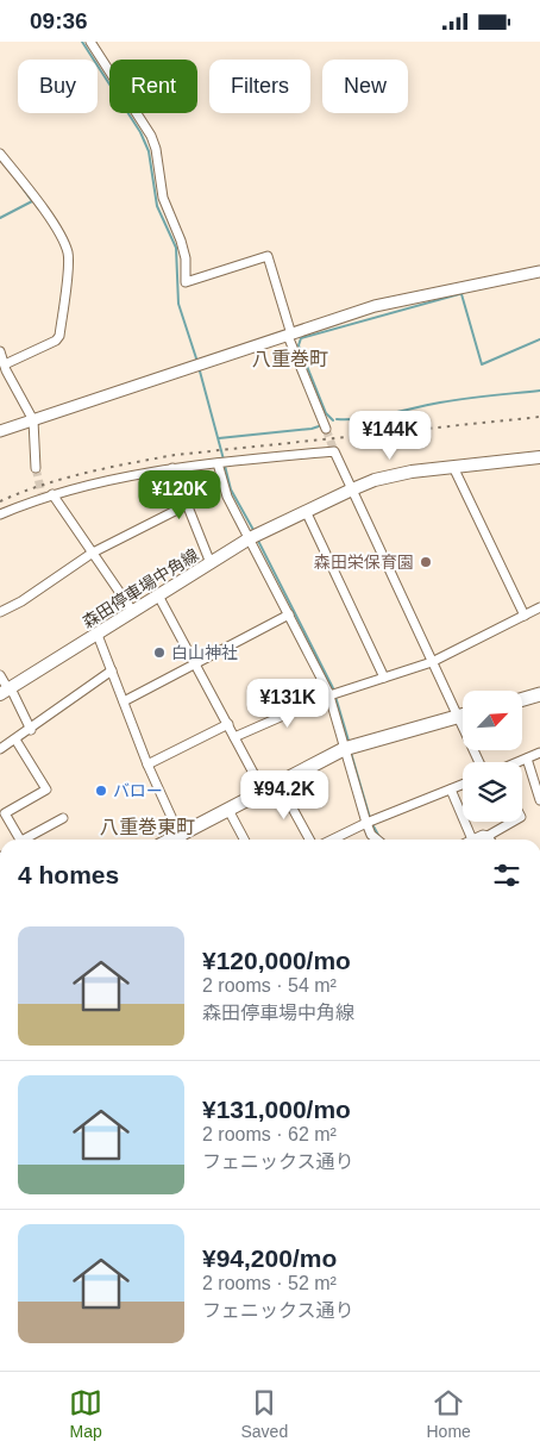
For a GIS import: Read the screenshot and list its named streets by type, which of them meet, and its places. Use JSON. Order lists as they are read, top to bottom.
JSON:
{
  "streets": {
    "main road": ["森田停車場中角線"]
  },
  "districts": ["八重巻町", "八重巻東町"],
  "places": ["森田栄保育園", "白山神社", "バロー"],
  "north": "top right",
  "page": {
    "status": "09:36",
    "chip": [
      "Buy",
      "Rent",
      "Filters",
      "New"
    ],
    "price": [
      "¥144K",
      "¥120K",
      "¥131K",
      "¥94.2K"
    ],
    "heading": "4 homes",
    "list": [
      {
        "name": "¥120,000/mo",
        "note": "2 rooms · 54 m² · 森田停車場中角線"
      },
      {
        "name": "¥131,000/mo",
        "note": "2 rooms · 62 m² · フェニックス通り"
      },
      {
        "name": "¥94,200/mo",
        "note": "2 rooms · 52 m² · フェニックス通り"
      }
    ],
    "tabs": ["Map", "Saved", "Home"]
  }
}
